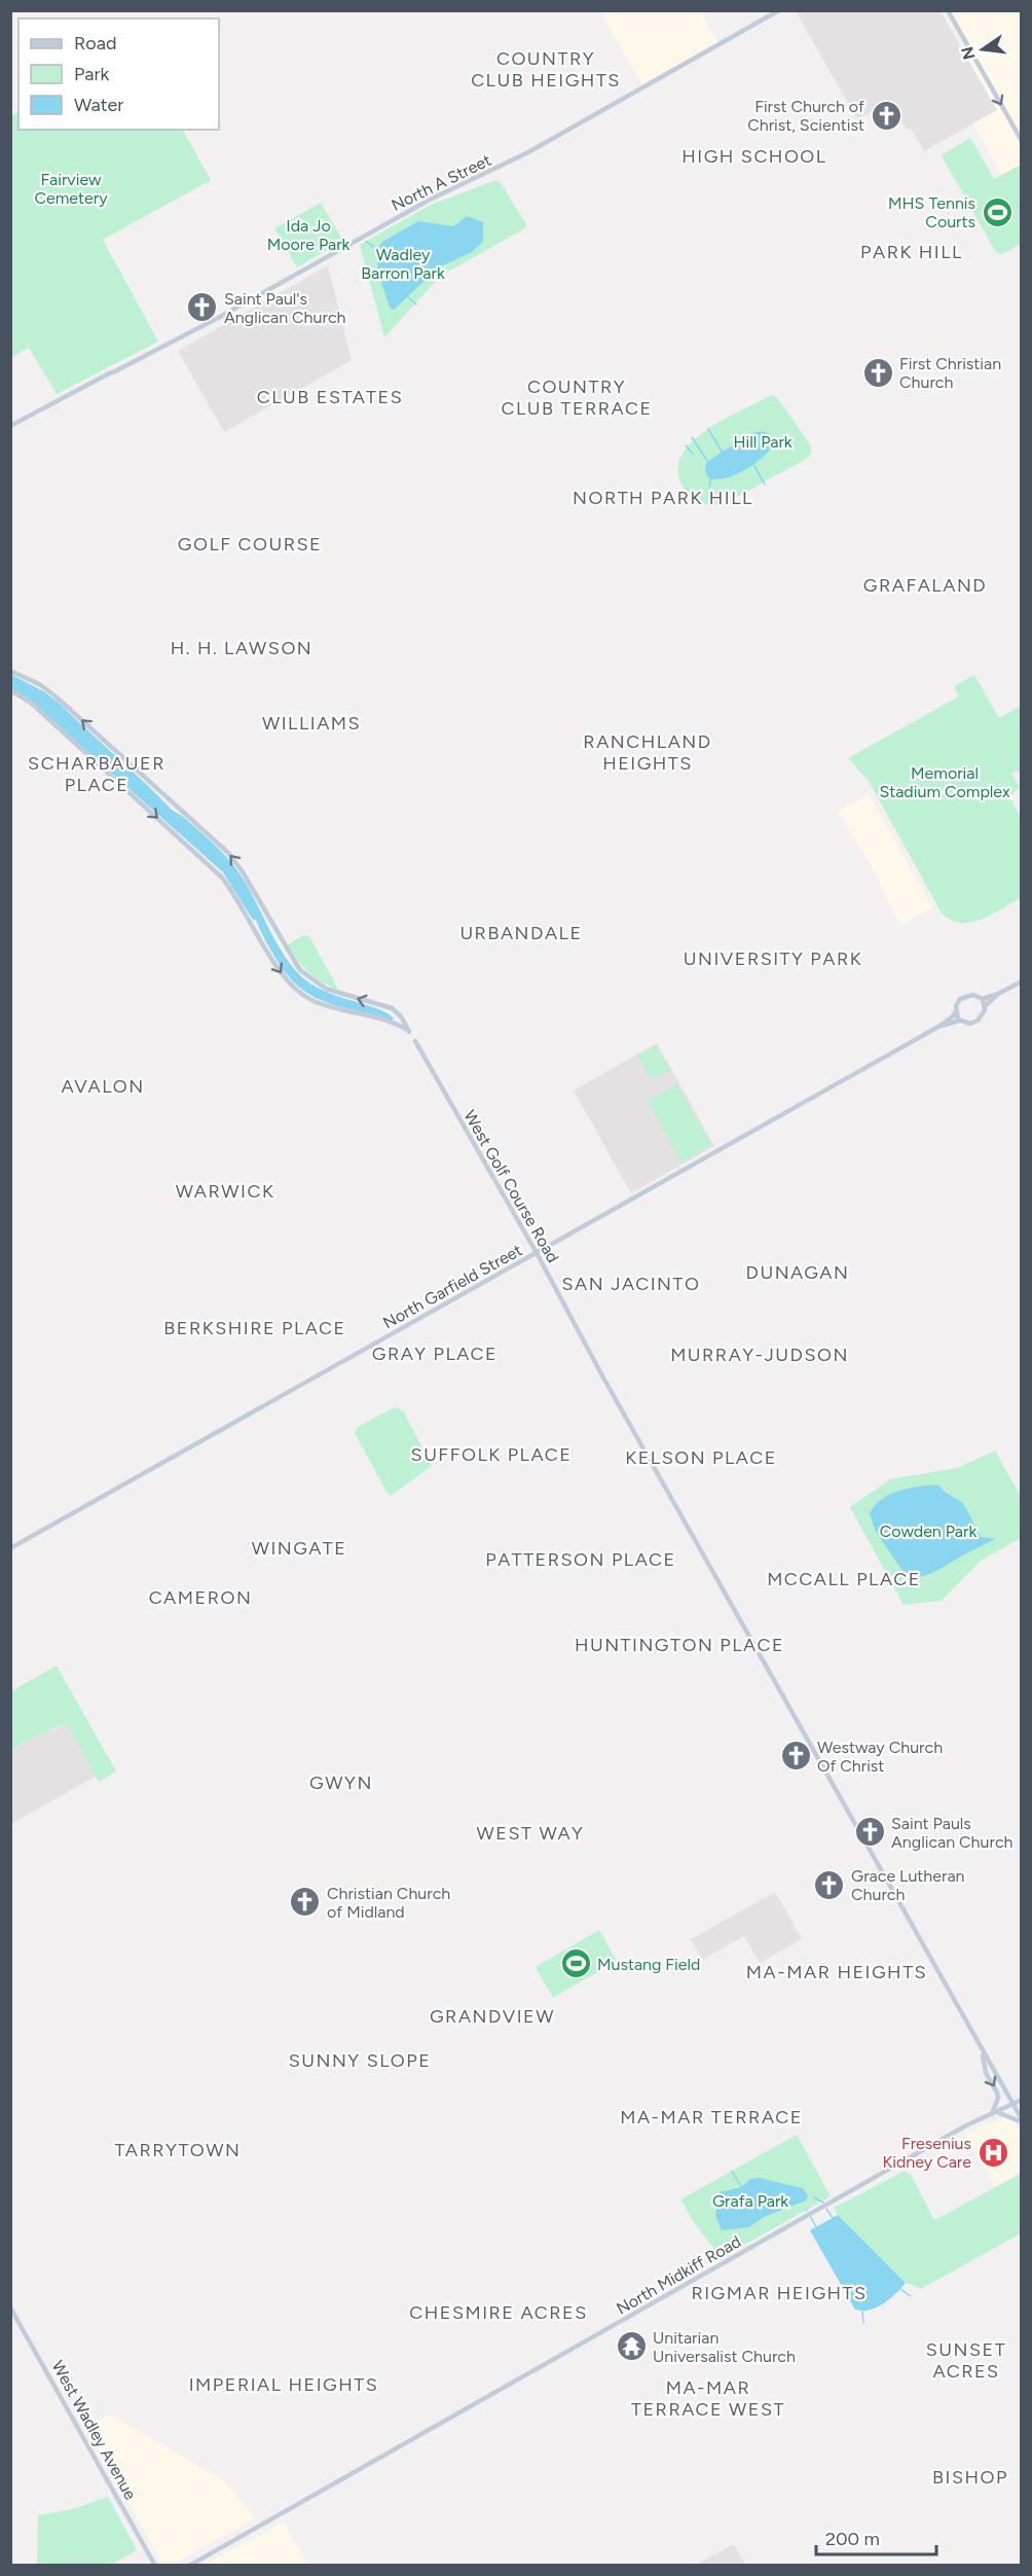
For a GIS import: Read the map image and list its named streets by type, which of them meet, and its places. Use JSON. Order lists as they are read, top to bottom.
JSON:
{
  "streets": {
    "main road": [
      "North A Street",
      "West Golf Course Road",
      "North Garfield Street",
      "North Midkiff Road",
      "West Wadley Avenue"
    ]
  },
  "crossings": [
    ["West Golf Course Road", "North Garfield Street"],
    ["West Golf Course Road", "North Midkiff Road"]
  ],
  "districts": [
    "COUNTRY CLUB HEIGHTS",
    "HIGH SCHOOL",
    "PARK HILL",
    "COUNTRY CLUB TERRACE",
    "CLUB ESTATES",
    "NORTH PARK HILL",
    "GOLF COURSE",
    "GRAFALAND",
    "H. H. LAWSON",
    "WILLIAMS",
    "RANCHLAND HEIGHTS",
    "SCHARBAUER PLACE",
    "URBANDALE",
    "UNIVERSITY PARK",
    "AVALON",
    "WARWICK",
    "DUNAGAN",
    "SAN JACINTO",
    "BERKSHIRE PLACE",
    "GRAY PLACE",
    "MURRAY-JUDSON",
    "SUFFOLK PLACE",
    "KELSON PLACE",
    "WINGATE",
    "PATTERSON PLACE",
    "MCCALL PLACE",
    "CAMERON",
    "HUNTINGTON PLACE",
    "GWYN",
    "WEST WAY",
    "MA-MAR HEIGHTS",
    "GRANDVIEW",
    "SUNNY SLOPE",
    "MA-MAR TERRACE",
    "TARRYTOWN",
    "RIGMAR HEIGHTS",
    "CHESMIRE ACRES",
    "SUNSET ACRES",
    "IMPERIAL HEIGHTS",
    "MA-MAR TERRACE WEST",
    "BISHOP"
  ],
  "parks": [
    "Fairview Cemetery",
    "Ida Jo Moore Park",
    "Wadley Barron Park",
    "Hill Park",
    "Memorial Stadium Complex",
    "Cowden Park",
    "Grafa Park"
  ],
  "places": {
    "church": [
      "First Church of Christ, Scientist",
      "Saint Paul's Anglican Church",
      "First Christian Church",
      "Westway Church Of Christ",
      "Saint Pauls Anglican Church",
      "Grace Lutheran Church",
      "Christian Church of Midland"
    ],
    "sports": ["MHS Tennis Courts", "Mustang Field"],
    "hospital": ["Fresenius Kidney Care"],
    "temple": ["Unitarian Universalist Church"]
  },
  "legend": ["Road", "Park", "Water"],
  "scale_bar": "200 m",
  "north": "left"
}
